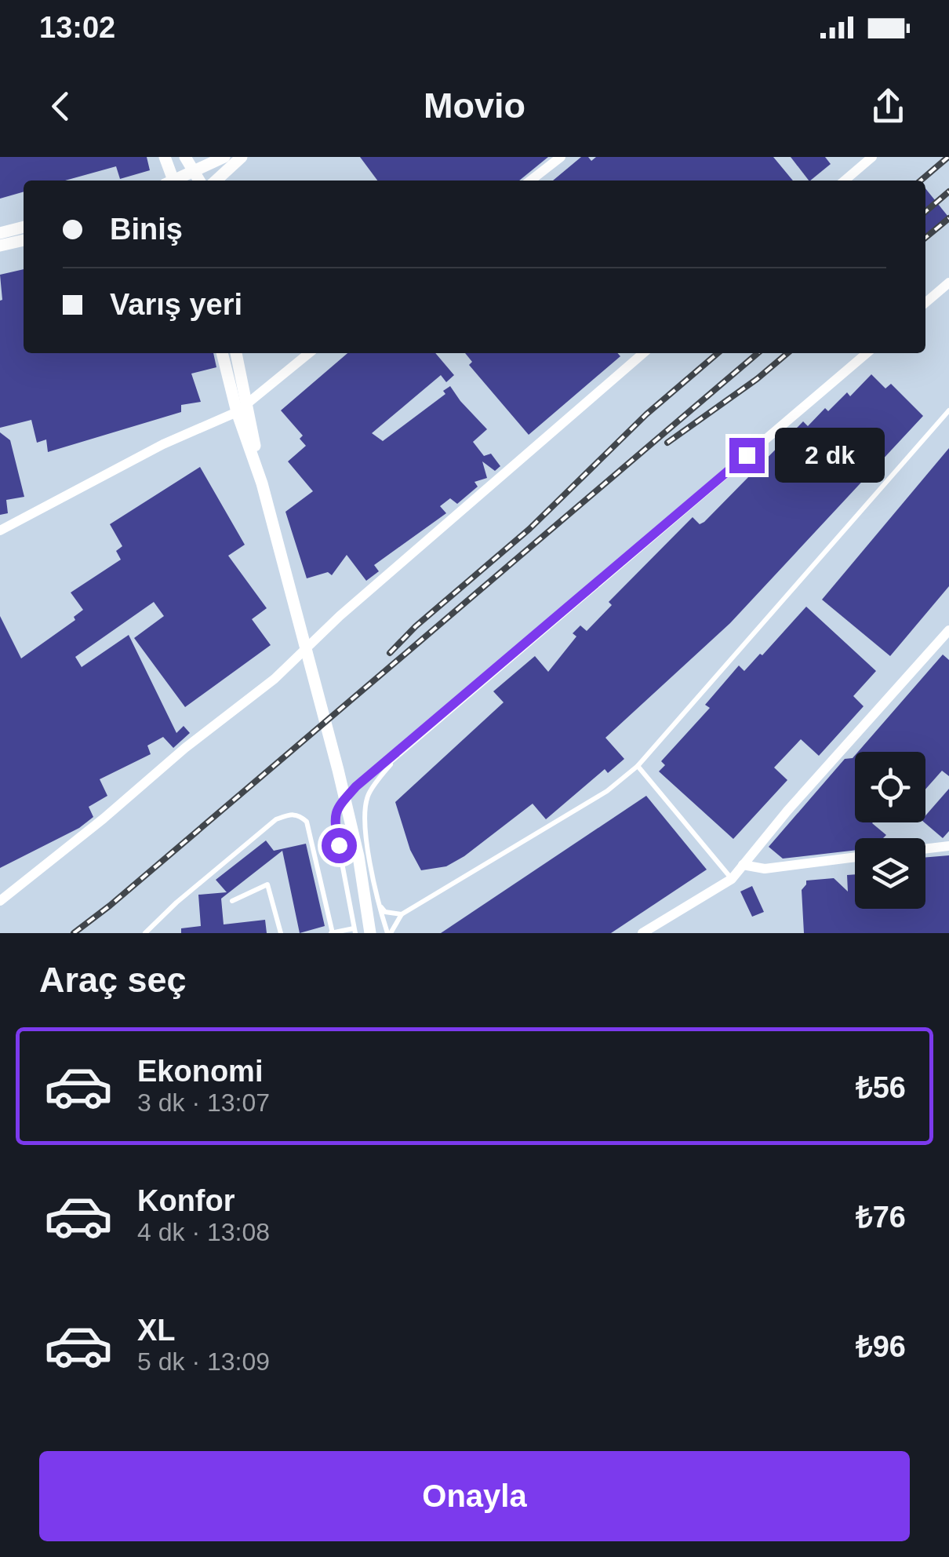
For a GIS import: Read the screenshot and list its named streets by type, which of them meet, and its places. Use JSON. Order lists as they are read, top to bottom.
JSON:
{
  "page": {
    "status": "13:02",
    "header": "Movio",
    "banner": ["Biniş", "Varış yeri"],
    "bubble": "2 dk",
    "heading": "Araç seç",
    "list": [
      {
        "name": "Ekonomi",
        "note": "3 dk · 13:07",
        "value": "₺56"
      },
      {
        "name": "Konfor",
        "note": "4 dk · 13:08",
        "value": "₺76"
      },
      {
        "name": "XL",
        "note": "5 dk · 13:09",
        "value": "₺96"
      }
    ],
    "buttons": "Onayla"
  }
}
